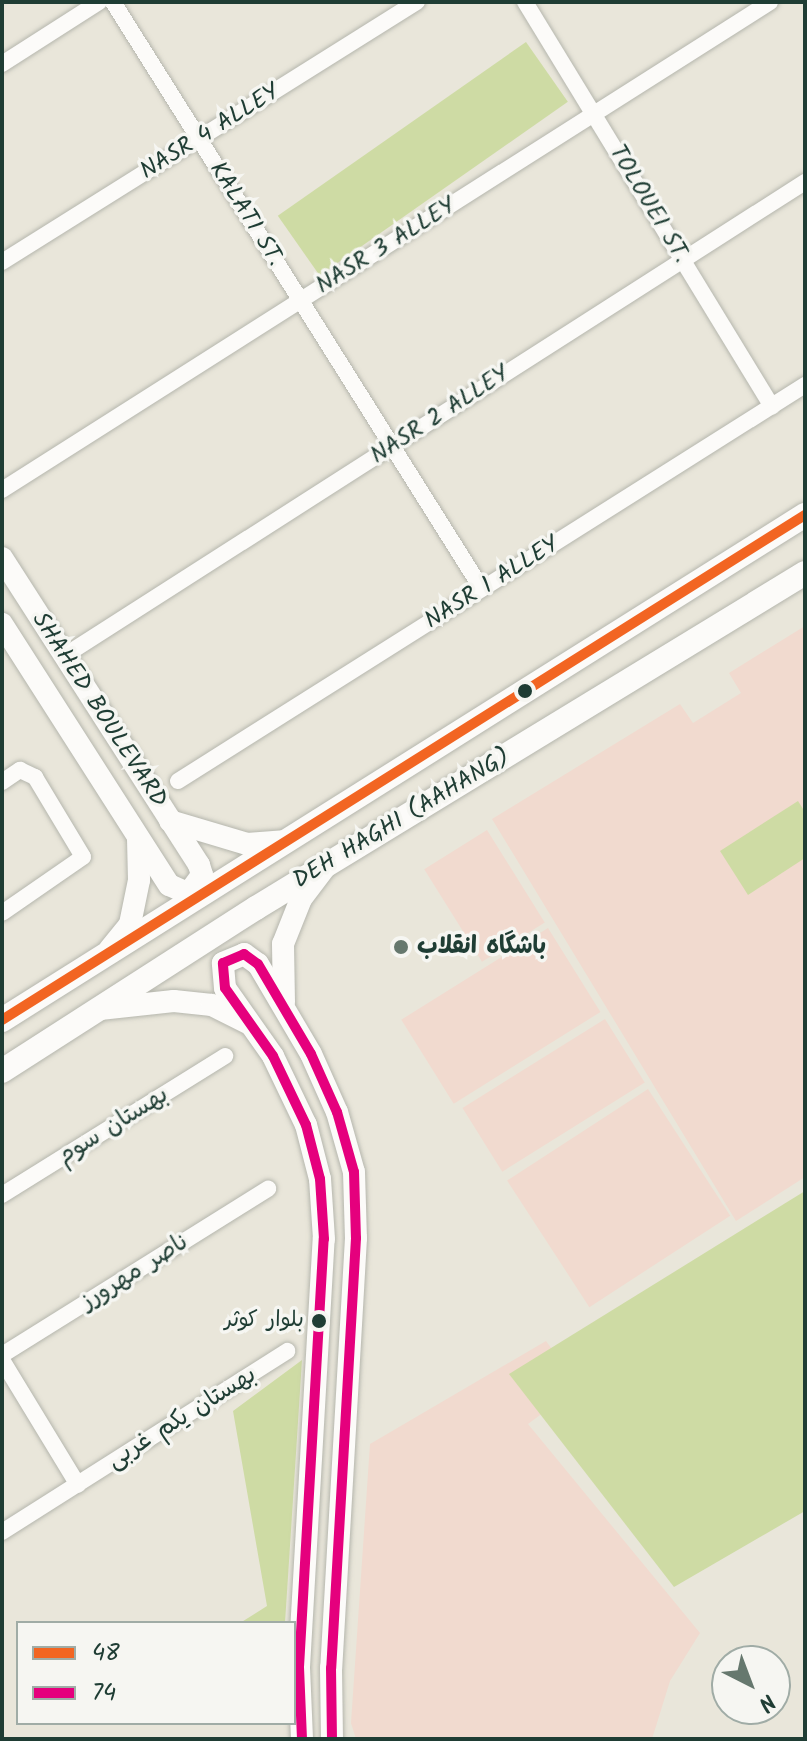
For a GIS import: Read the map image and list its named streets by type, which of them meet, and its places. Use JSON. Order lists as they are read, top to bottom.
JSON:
{
  "streets": {
    "main road": ["SHAHED BOULEVARD", "DEH HAGHI (AAHANG)"],
    "street": [
      "NASR 4 ALLEY",
      "TOLOUEI ST.",
      "KALATI ST.",
      "NASR 3 ALLEY",
      "NASR 2 ALLEY",
      "NASR 1 ALLEY",
      "بهستان سوم",
      "ناصر مهرورز",
      "بهستان یکم غربی"
    ]
  },
  "crossings": [
    ["NASR 4 ALLEY", "KALATI ST."],
    ["TOLOUEI ST.", "NASR 3 ALLEY"],
    ["TOLOUEI ST.", "NASR 2 ALLEY"],
    ["TOLOUEI ST.", "NASR 1 ALLEY"],
    ["KALATI ST.", "NASR 3 ALLEY"],
    ["KALATI ST.", "NASR 2 ALLEY"],
    ["KALATI ST.", "NASR 1 ALLEY"]
  ],
  "places": ["باشگاه انقلاب", "بلوار کوثر"],
  "lines": ["transit line 48", "transit line 74"],
  "legend": ["48", "74"],
  "north": "bottom right"
}
